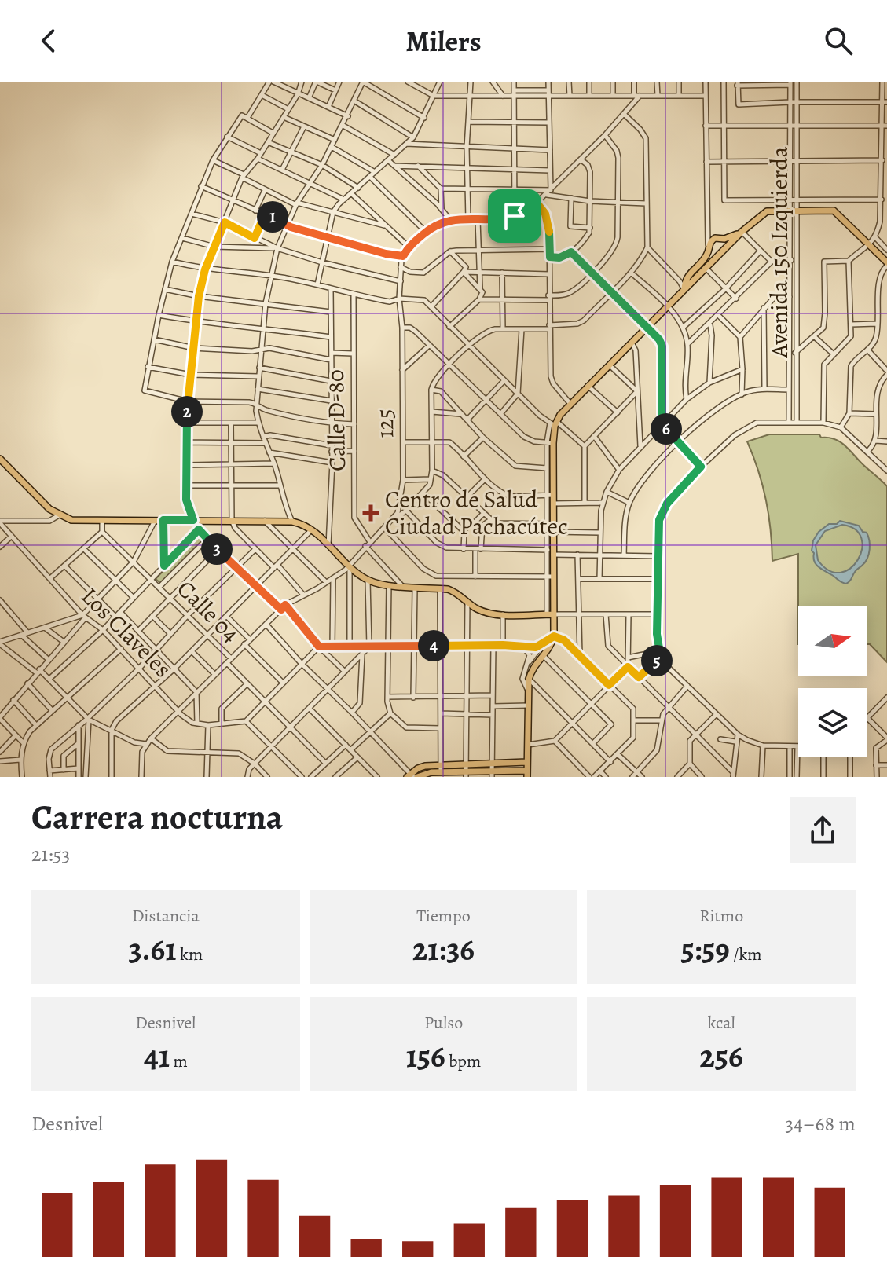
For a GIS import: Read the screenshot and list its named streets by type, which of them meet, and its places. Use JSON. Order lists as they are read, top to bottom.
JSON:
{
  "streets": {
    "street": [
      "Avenida 150 Izquierda",
      "Calle D-80",
      "125",
      "Calle 04",
      "Los Claveles"
    ]
  },
  "crossings": [
    ["Calle D-80", "125"],
    ["125", "Calle 04"],
    ["125", "Los Claveles"]
  ],
  "places": {
    "health": ["Centro de Salud Ciudad Pachacútec"]
  },
  "north": "right",
  "page": {
    "header": "Milers",
    "pins": [
      "1",
      "2",
      "6",
      "3",
      "4",
      "5"
    ],
    "heading": ["Carrera nocturna", "21:53"],
    "stats": [
      ["Distancia", "3.61 km"],
      ["Tiempo", "21:36"],
      ["Ritmo", "5:59 /km"],
      ["Desnivel", "41 m"],
      ["Pulso", "156 bpm"],
      ["kcal", "256"]
    ],
    "chart": ["Desnivel", "34–68 m"]
  }
}
